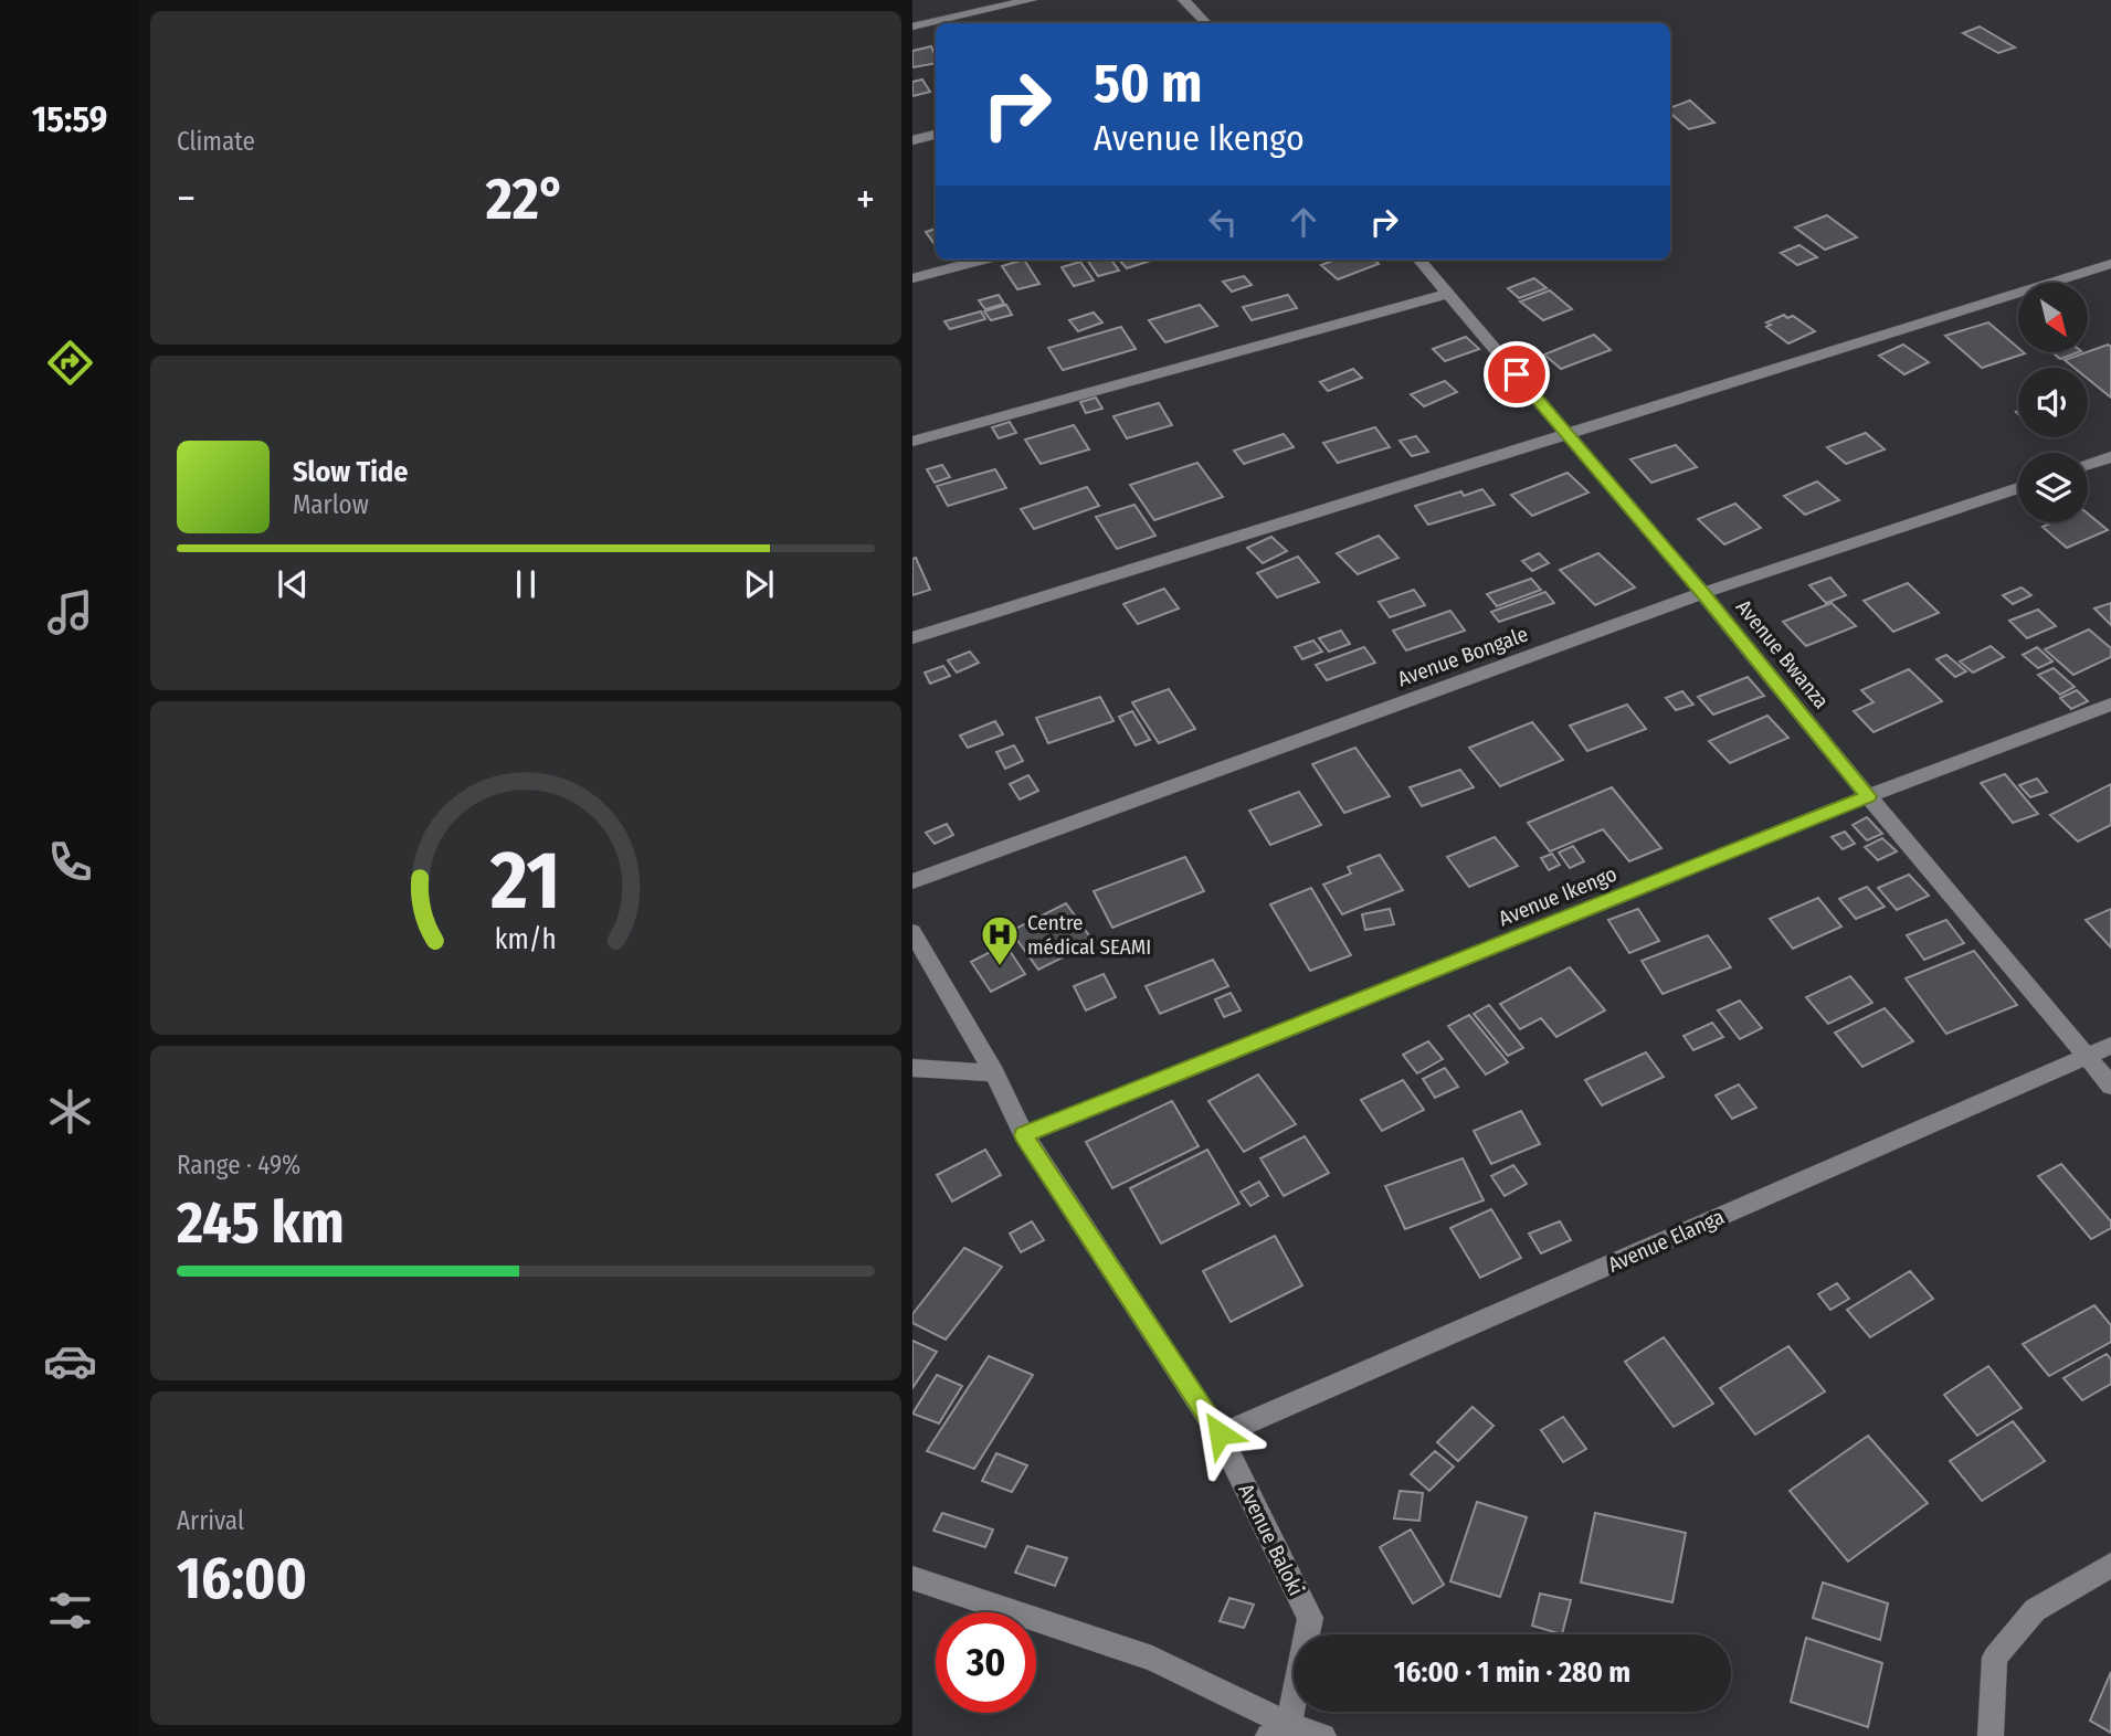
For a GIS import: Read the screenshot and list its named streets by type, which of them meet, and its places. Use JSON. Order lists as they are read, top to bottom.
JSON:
{
  "streets": {
    "street": [
      "Avenue Bwanza",
      "Avenue Bongale",
      "Avenue Ikengo",
      "Avenue Elanga",
      "Avenue Baloki"
    ]
  },
  "crossings": [
    ["Avenue Bwanza", "Avenue Bongale"],
    ["Avenue Bwanza", "Avenue Ikengo"],
    ["Avenue Bwanza", "Avenue Elanga"],
    ["Avenue Ikengo", "Avenue Baloki"],
    ["Avenue Elanga", "Avenue Baloki"]
  ],
  "places": {
    "hospital": ["Centre médical SEAMI"]
  },
  "north": "bottom right",
  "page": {
    "tabs": "15:59",
    "tile": [
      "Climate",
      ["Range · 49%", "245 km"],
      ["Arrival", "16:00"]
    ],
    "turn": ["50 m", "Avenue Ikengo"],
    "heat": ["−", "22°", "+"],
    "song": ["Slow Tide", "Marlow"],
    "limit": "30",
    "trip": "16:00 · 1 min · 280 m",
    "gauge": ["21", "km/h"]
  }
}
